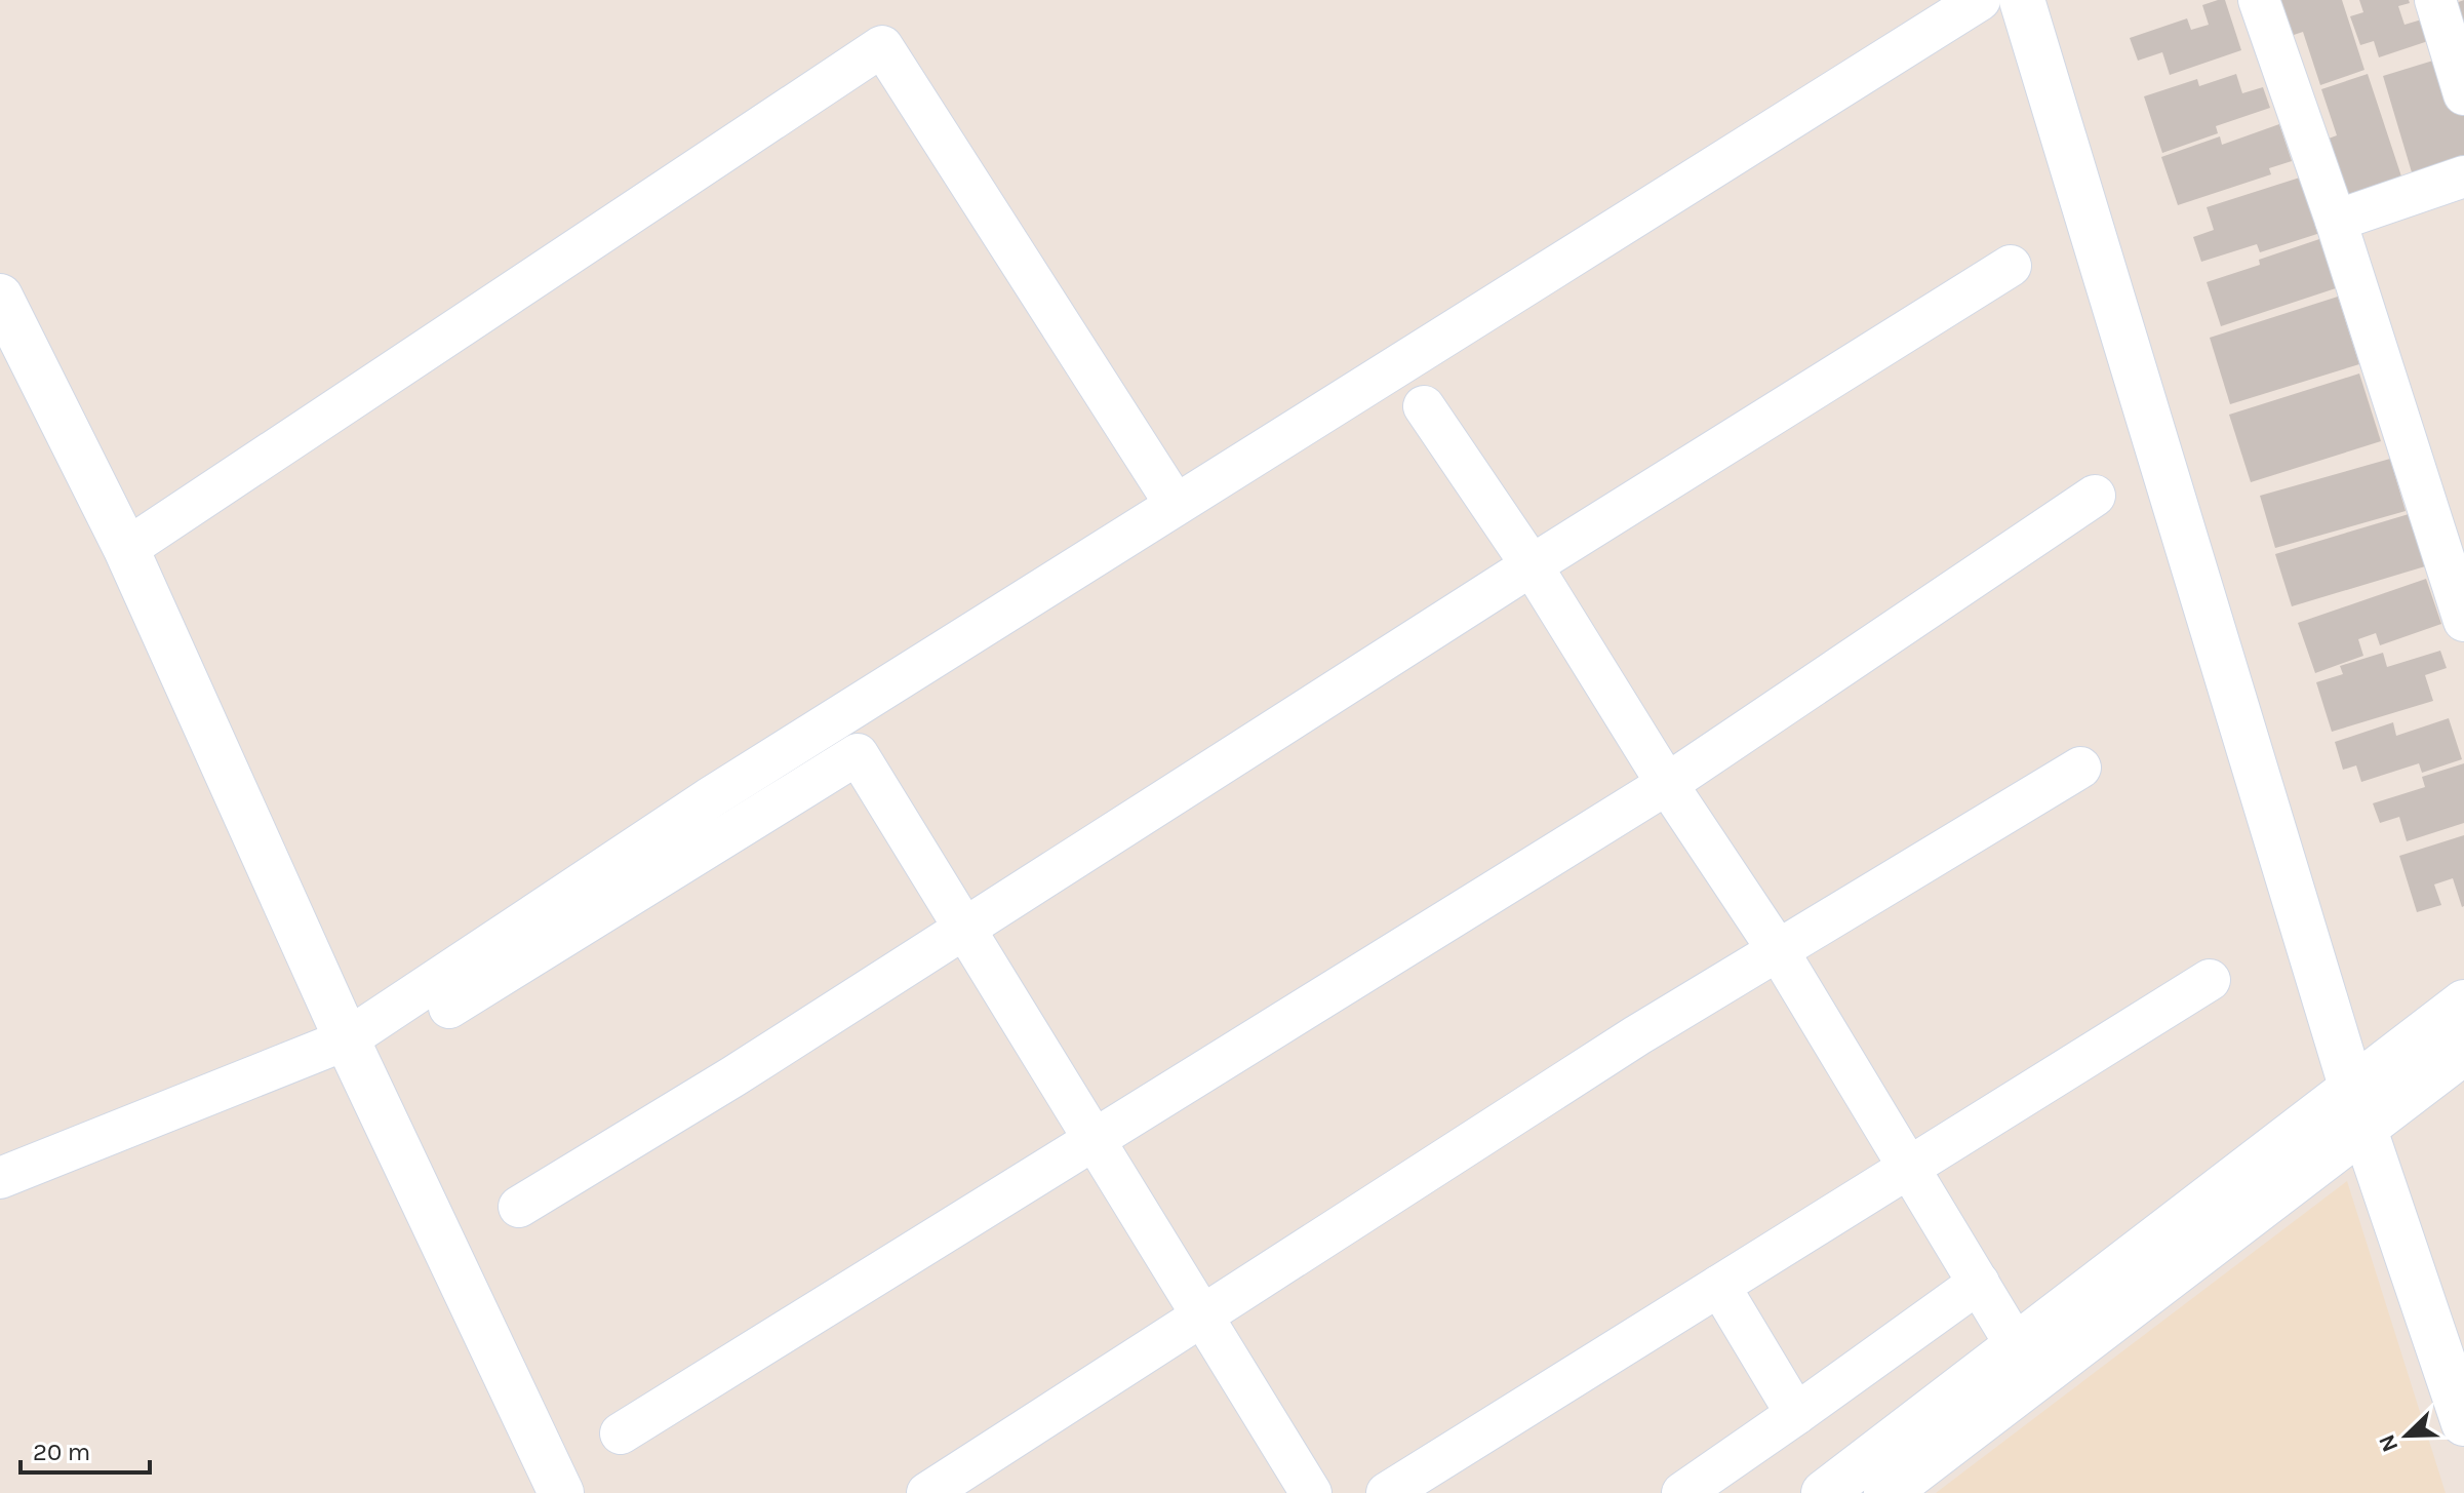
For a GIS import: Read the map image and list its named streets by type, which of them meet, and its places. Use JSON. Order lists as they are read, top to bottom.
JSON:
{
  "scale_bar": "20 m",
  "north": "bottom left"
}
